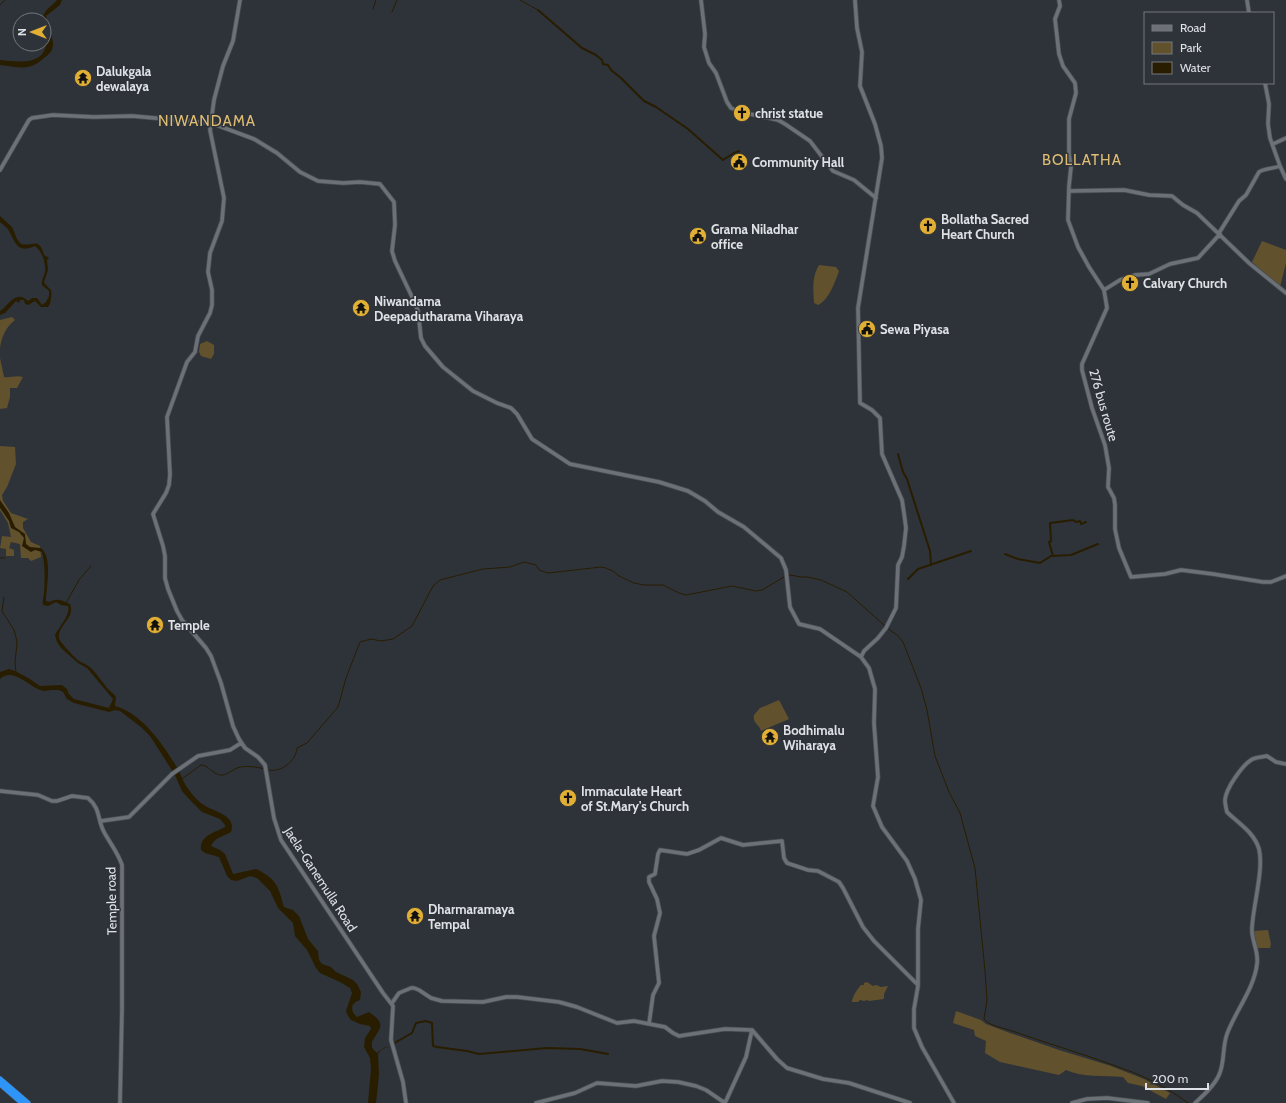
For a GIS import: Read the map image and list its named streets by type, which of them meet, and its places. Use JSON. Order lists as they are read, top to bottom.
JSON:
{
  "streets": {
    "street": ["276 bus route", "Jaela-Ganemulla Road", "Temple road"]
  },
  "districts": ["NIWANDAMA", "BOLLATHA"],
  "places": {
    "temple": [
      "Dalukgala dewalaya",
      "Niwandama Deepadutharama Viharaya",
      "Temple",
      "Bodhimalu Wiharaya",
      "Dharmaramaya Tempal"
    ],
    "church": [
      "christ statue",
      "Bollatha Sacred Heart Church",
      "Calvary Church",
      "Immaculate Heart of St.Mary's Church"
    ],
    "public building": ["Community Hall", "Grama Niladhar office", "Sewa Piyasa"]
  },
  "legend": ["Road", "Park", "Water"],
  "scale_bar": "200 m",
  "north": "left"
}
